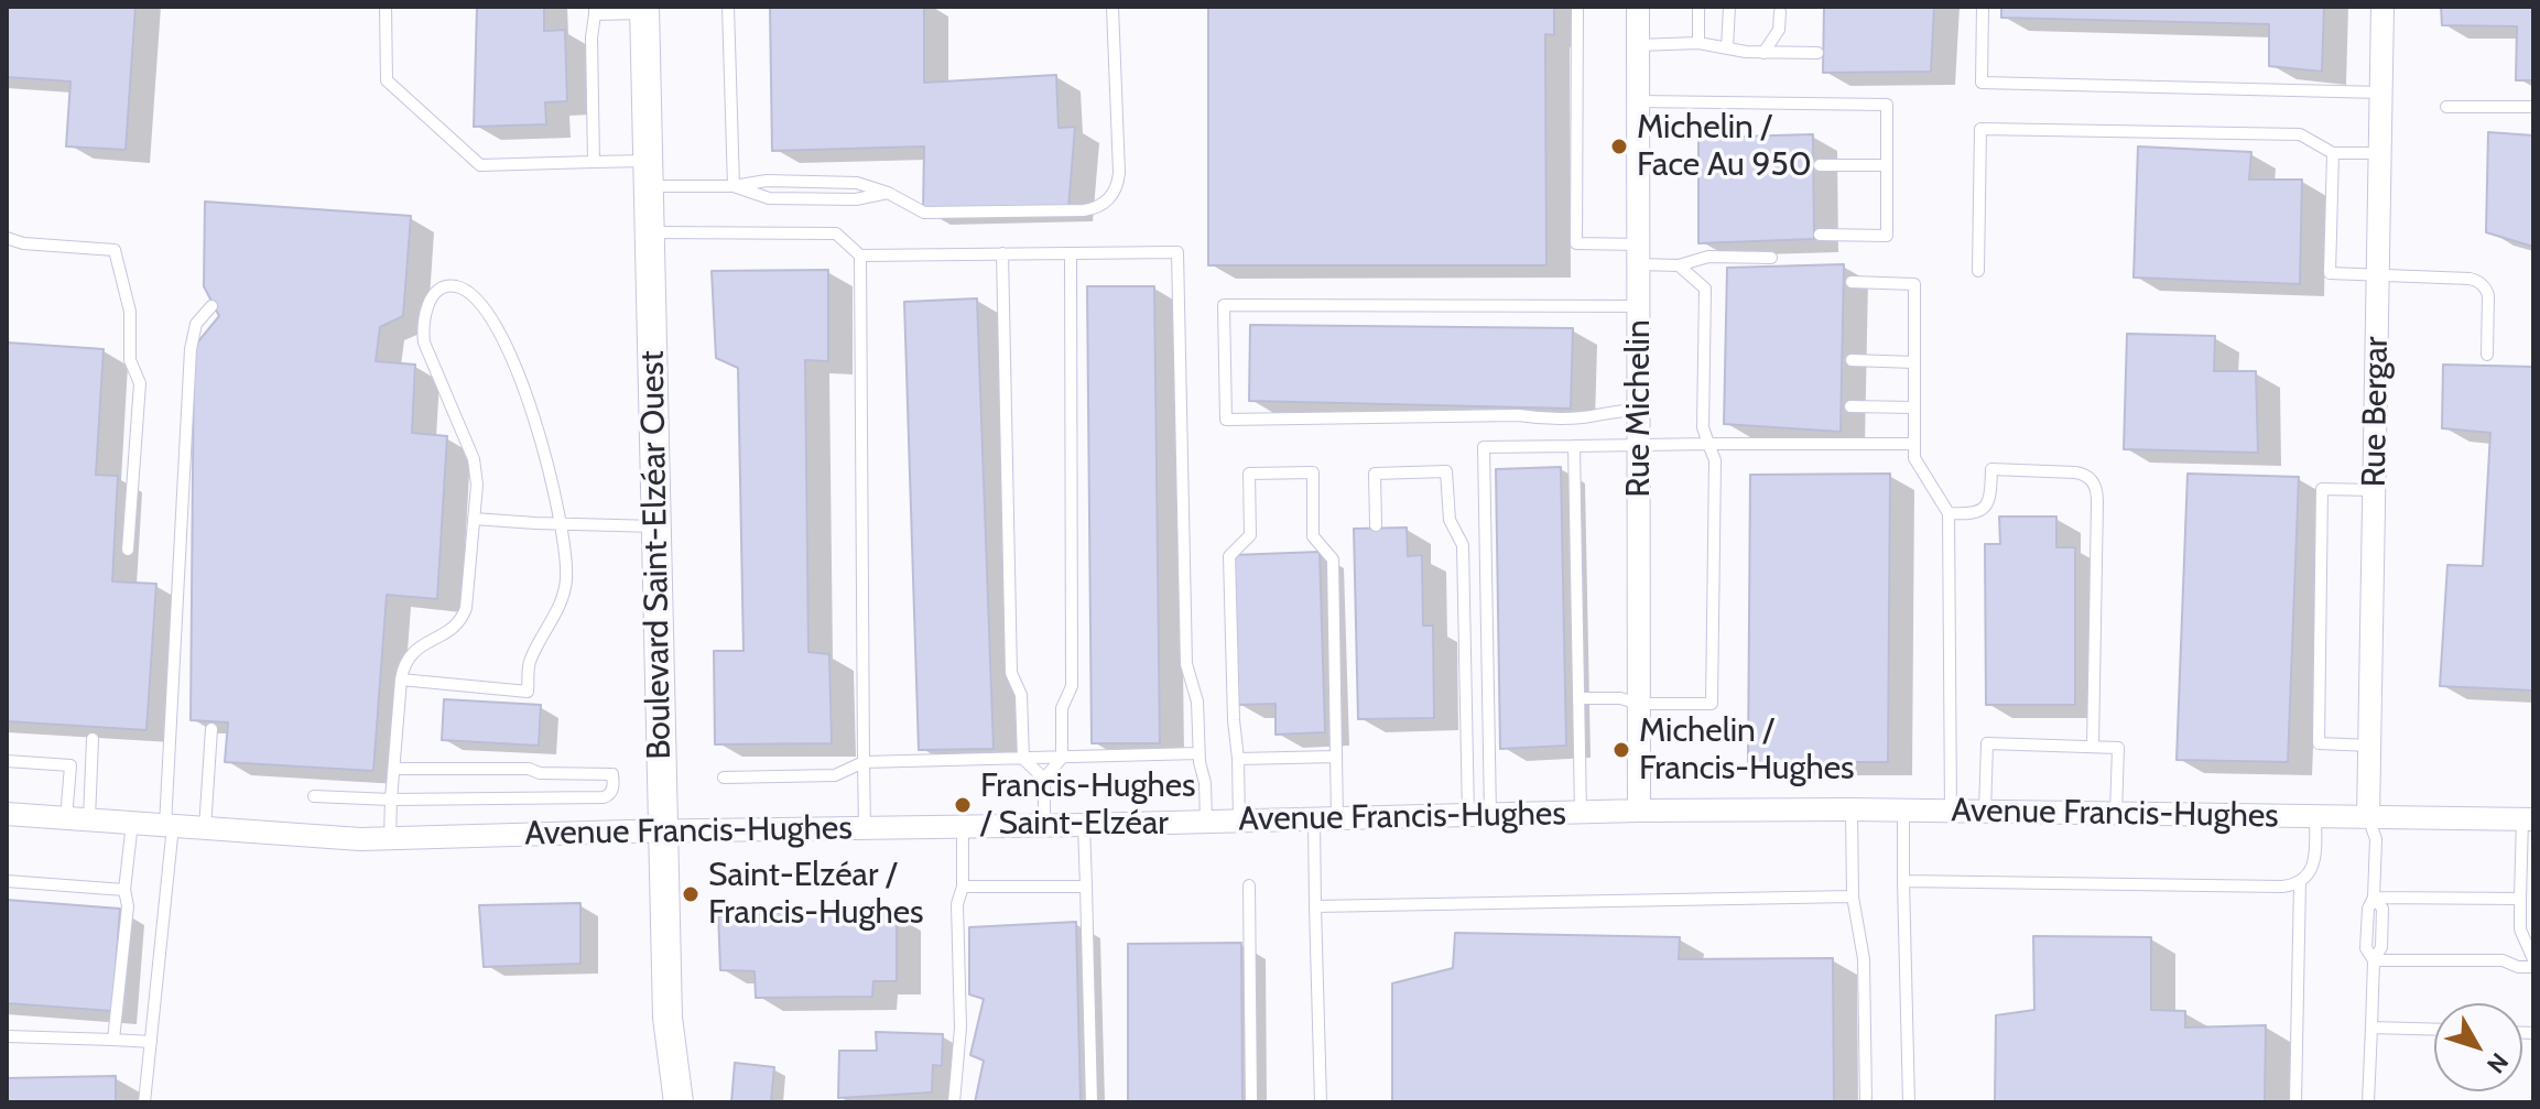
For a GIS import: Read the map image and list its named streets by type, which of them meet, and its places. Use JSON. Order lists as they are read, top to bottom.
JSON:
{
  "streets": {
    "street": [
      "Rue Michelin",
      "Rue Bergar",
      "Boulevard Saint-Elzéar Ouest",
      "Avenue Francis-Hughes"
    ]
  },
  "crossings": [
    ["Rue Michelin", "Avenue Francis-Hughes"],
    ["Rue Bergar", "Avenue Francis-Hughes"],
    ["Boulevard Saint-Elzéar Ouest", "Avenue Francis-Hughes"]
  ],
  "places": [
    "Michelin / Face Au 950",
    "Michelin / Francis-Hughes",
    "Francis-Hughes / Saint-Elzéar",
    "Saint-Elzéar / Francis-Hughes"
  ],
  "north": "bottom right"
}
